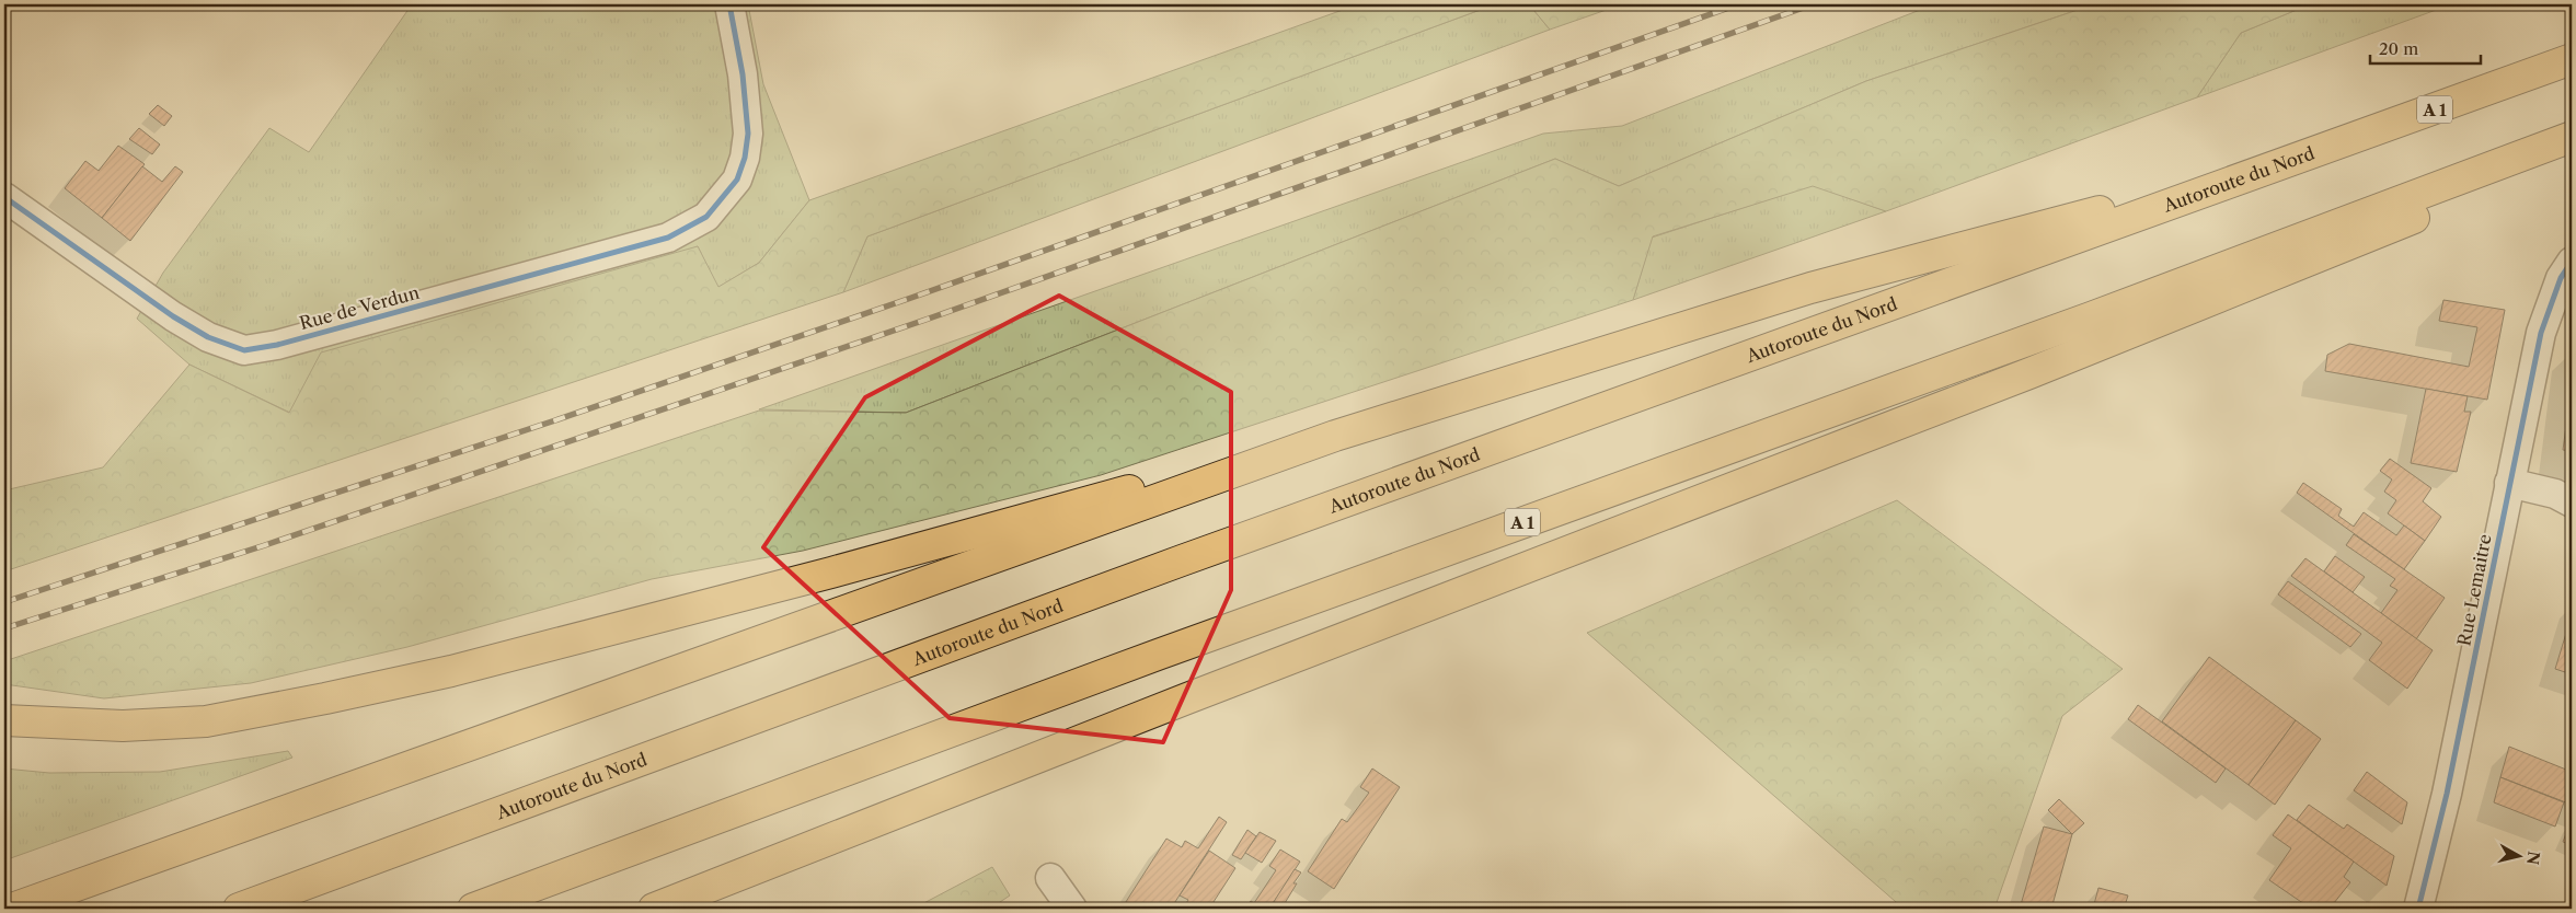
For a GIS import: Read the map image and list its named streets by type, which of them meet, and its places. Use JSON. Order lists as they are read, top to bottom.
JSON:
{
  "streets": {
    "highway": ["A 1", "Autoroute du Nord"],
    "street": ["Rue de Verdun", "Rue Lemaitre"]
  },
  "scale_bar": "20 m",
  "north": "right"
}
